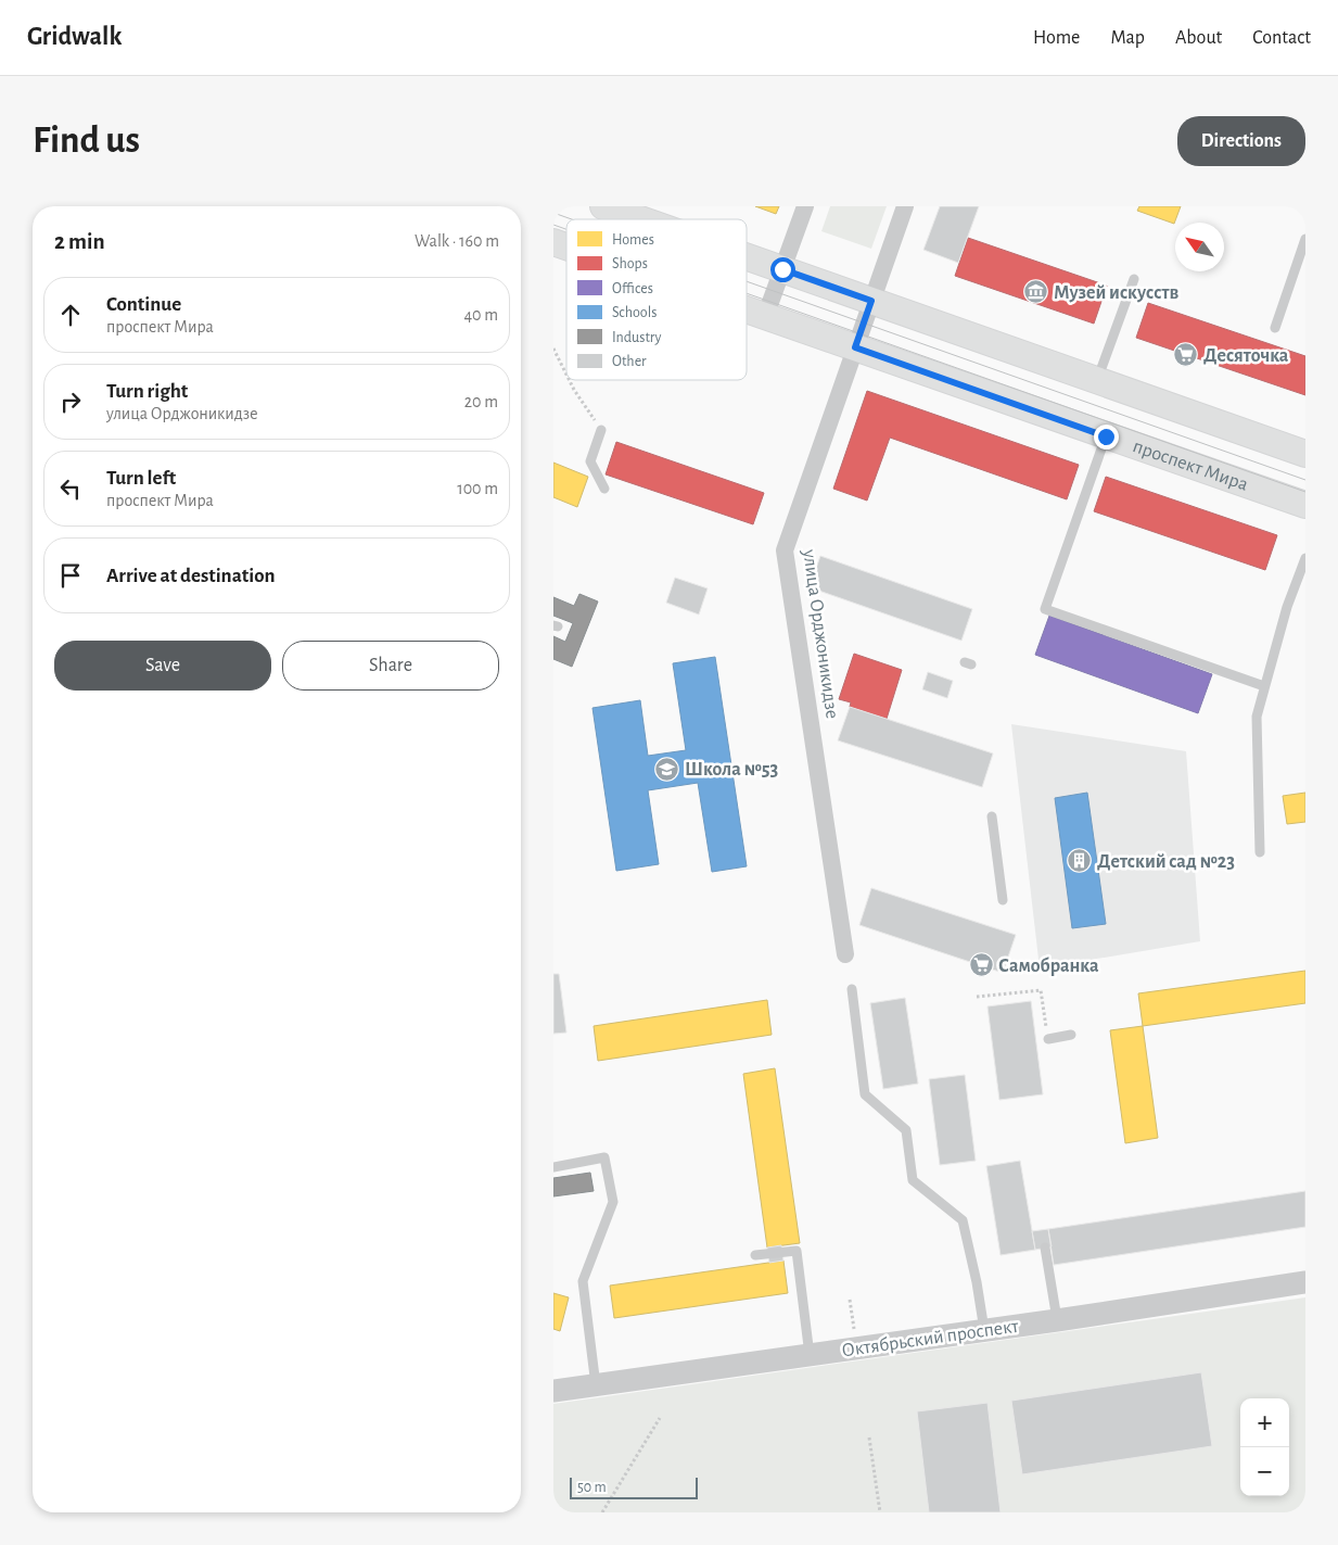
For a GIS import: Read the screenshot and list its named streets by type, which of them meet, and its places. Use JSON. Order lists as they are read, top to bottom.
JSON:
{
  "streets": {
    "main road": ["проспект Мира"],
    "street": ["улица Орджоникидзе", "Октябрьский проспект"]
  },
  "crossings": [
    ["проспект Мира", "улица Орджоникидзе"]
  ],
  "places": {
    "museum": ["Музей искусств"],
    "supermarket": ["Десяточка", "Самобранка"],
    "school or university": ["Школа №53"],
    "building": ["Детский сад №23"]
  },
  "legend": [
    "Homes",
    "Shops",
    "Offices",
    "Schools",
    "Industry",
    "Other"
  ],
  "scale_bar": "50 m",
  "north": "top left",
  "page": {
    "header": "Gridwalk",
    "nav": [
      "Home",
      "Map",
      "About",
      "Contact"
    ],
    "buttons": [
      "Directions",
      ["Save", "Share"]
    ],
    "title": "Find us",
    "heading": ["2 min", "Walk · 160 m"],
    "list": [
      ["Continue", "проспект Мира", "40 m"],
      ["Turn right", "улица Орджоникидзе", "20 m"],
      ["Turn left", "проспект Мира", "100 m"],
      "Arrive at destination"
    ],
    "map_buttons": ["+", "−"],
    "scale": "50 m"
  }
}
